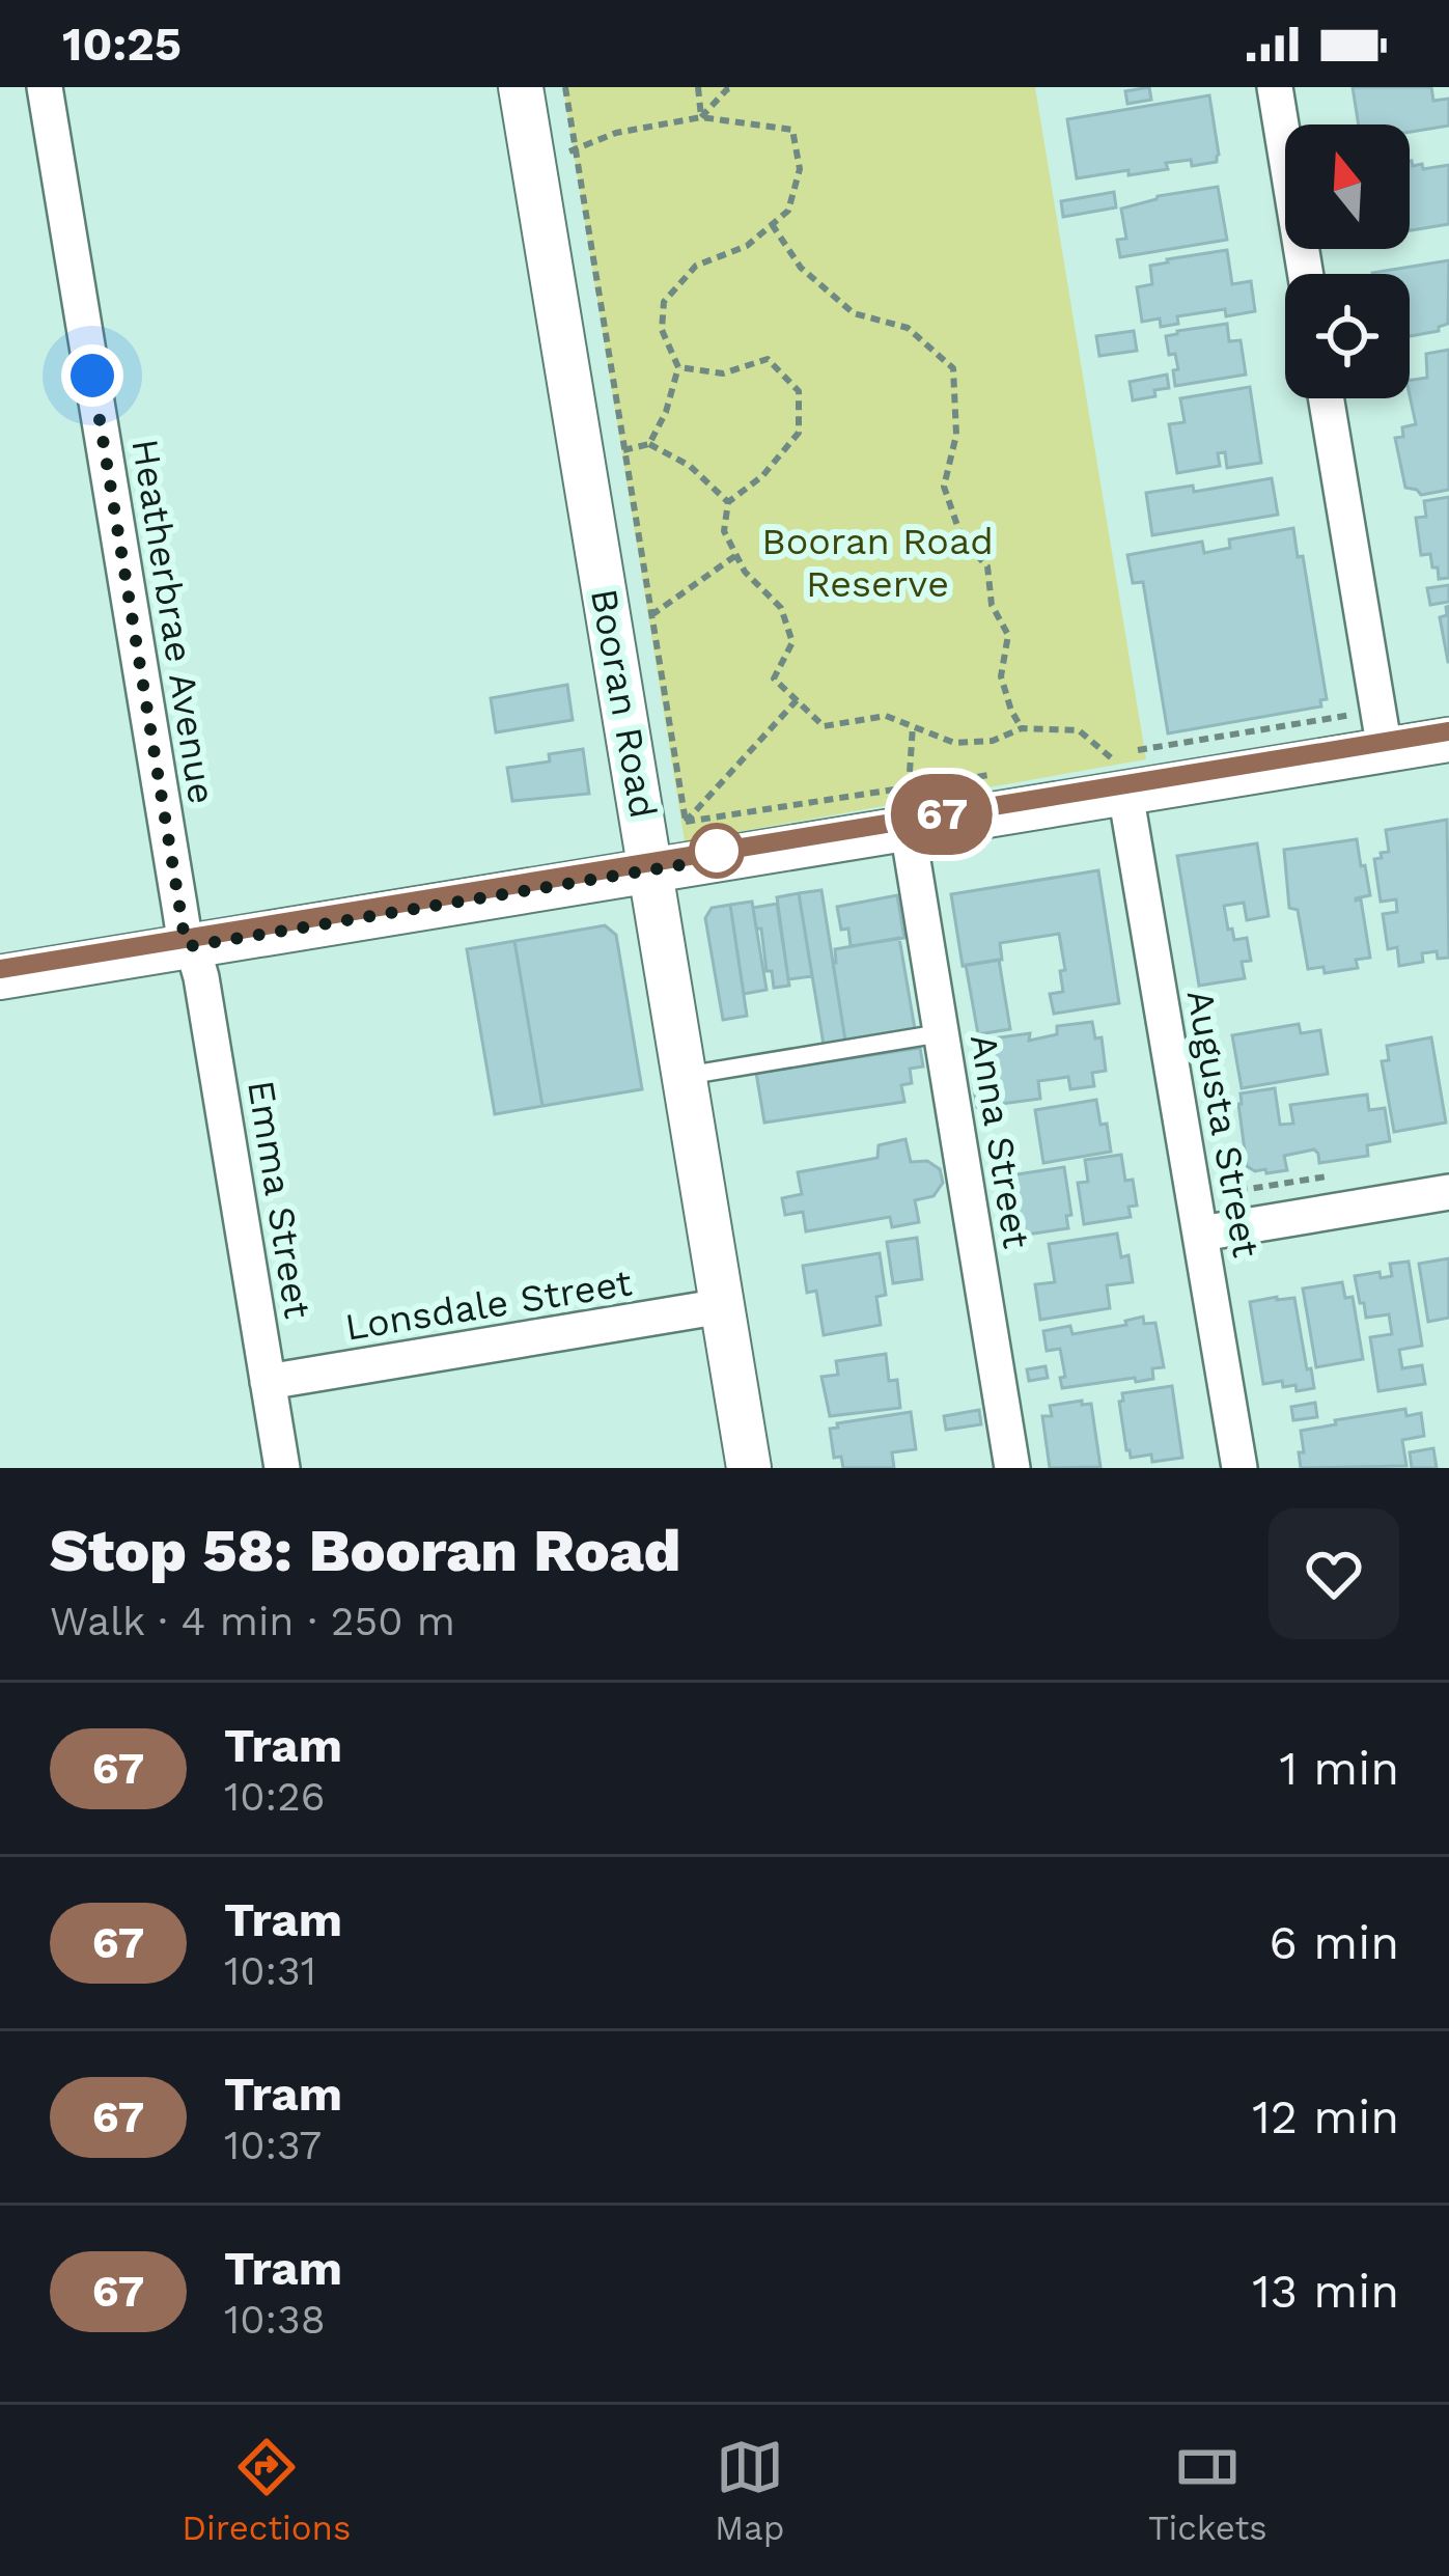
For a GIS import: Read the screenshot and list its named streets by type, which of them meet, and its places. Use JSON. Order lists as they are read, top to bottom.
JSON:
{
  "streets": {
    "street": [
      "Heatherbrae Avenue",
      "Booran Road",
      "Augusta Street",
      "Anna Street",
      "Emma Street",
      "Lonsdale Street"
    ]
  },
  "crossings": [
    ["Heatherbrae Avenue", "Emma Street"],
    ["Booran Road", "Lonsdale Street"],
    ["Emma Street", "Lonsdale Street"]
  ],
  "parks": ["Booran Road Reserve"],
  "lines": ["tram line 67"],
  "north": "top",
  "page": {
    "status": "10:25",
    "on_map": "67",
    "heading": ["Stop 58: Booran Road", "Walk · 4 min · 250 m"],
    "list": [
      {
        "mark": "67",
        "name": "Tram",
        "note": "10:26",
        "value": "1 min"
      },
      {
        "mark": "67",
        "name": "Tram",
        "note": "10:31",
        "value": "6 min"
      },
      {
        "mark": "67",
        "name": "Tram",
        "note": "10:37",
        "value": "12 min"
      },
      {
        "mark": "67",
        "name": "Tram",
        "note": "10:38",
        "value": "13 min"
      }
    ],
    "tabs": ["Directions", "Map", "Tickets"]
  }
}
